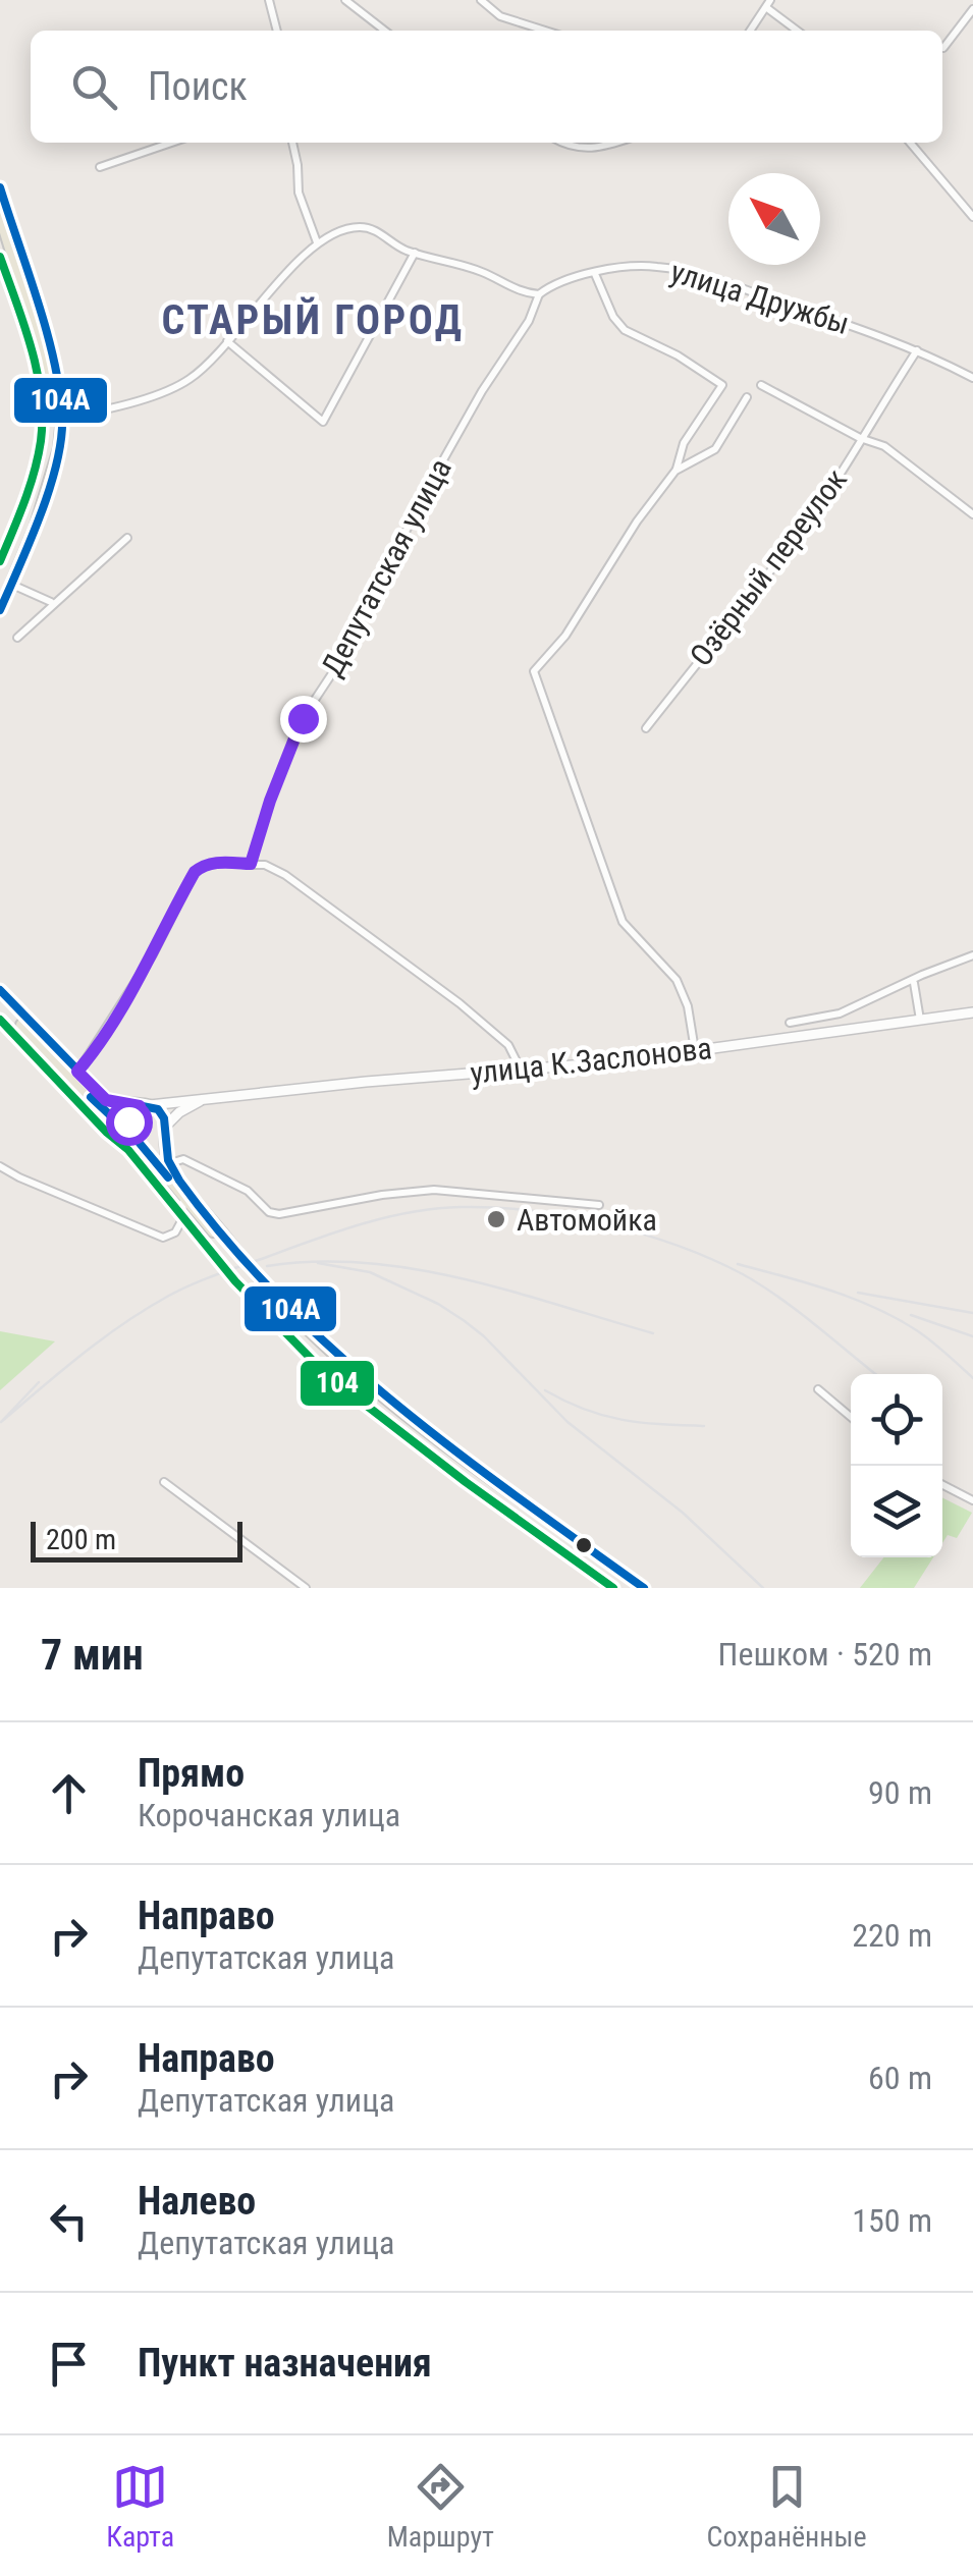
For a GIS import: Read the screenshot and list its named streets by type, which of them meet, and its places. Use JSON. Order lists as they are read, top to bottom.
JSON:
{
  "streets": {
    "street": [
      "улица Дружбы",
      "Депутатская улица",
      "Озёрный переулок",
      "улица К.Заслонова"
    ]
  },
  "crossings": [
    ["улица Дружбы", "Депутатская улица"],
    ["улица Дружбы", "Озёрный переулок"]
  ],
  "districts": ["СТАРЫЙ ГОРОД"],
  "places": ["Автомойка"],
  "lines": ["transit line 104А", "transit line 104"],
  "scale_bar": "200 m",
  "north": "top left",
  "page": {
    "search": "Поиск",
    "scale": "200 m",
    "heading": ["7 мин", "Пешком · 520 m"],
    "list": [
      ["Прямо", "Корочанская улица", "90 m"],
      ["Направо", "Депутатская улица", "220 m"],
      ["Направо", "Депутатская улица", "60 m"],
      ["Налево", "Депутатская улица", "150 m"],
      "Пункт назначения"
    ],
    "nav": ["Карта", "Маршрут", "Сохранённые"]
  }
}
